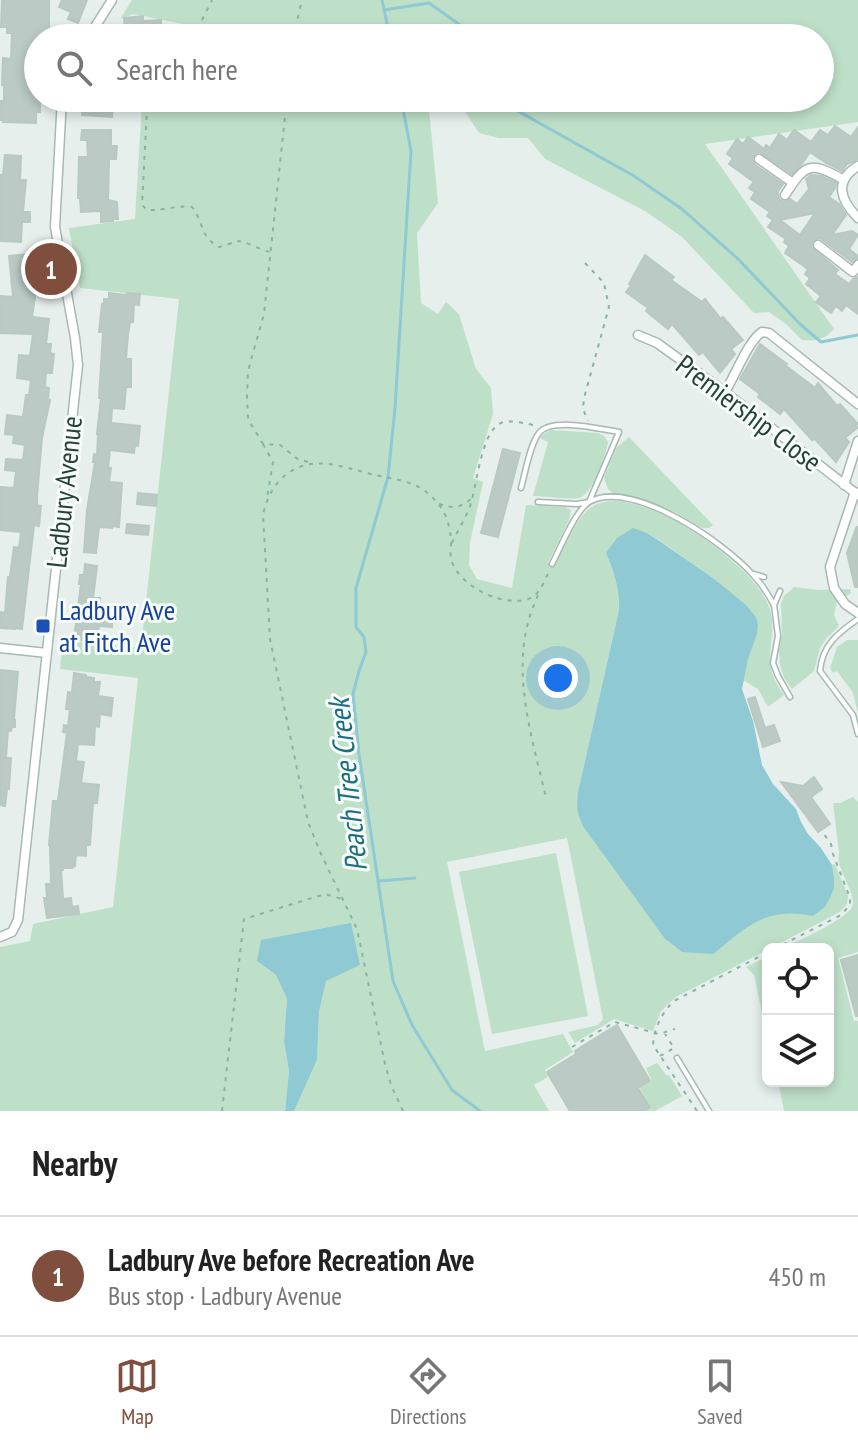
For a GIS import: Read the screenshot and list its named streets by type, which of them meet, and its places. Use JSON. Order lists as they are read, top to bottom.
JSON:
{
  "streets": {
    "street": ["Premiership Close", "Ladbury Avenue"]
  },
  "water": ["Peach Tree Creek"],
  "places": {
    "transit": ["Ladbury Ave at Fitch Ave"]
  },
  "page": {
    "search": "Search here",
    "pins": "1",
    "heading": "Nearby",
    "list": [
      {
        "mark": "1",
        "name": "Ladbury Ave before Recreation Ave",
        "note": "Bus stop · Ladbury Avenue",
        "value": "450 m"
      }
    ],
    "nav": ["Map", "Directions", "Saved"]
  }
}
